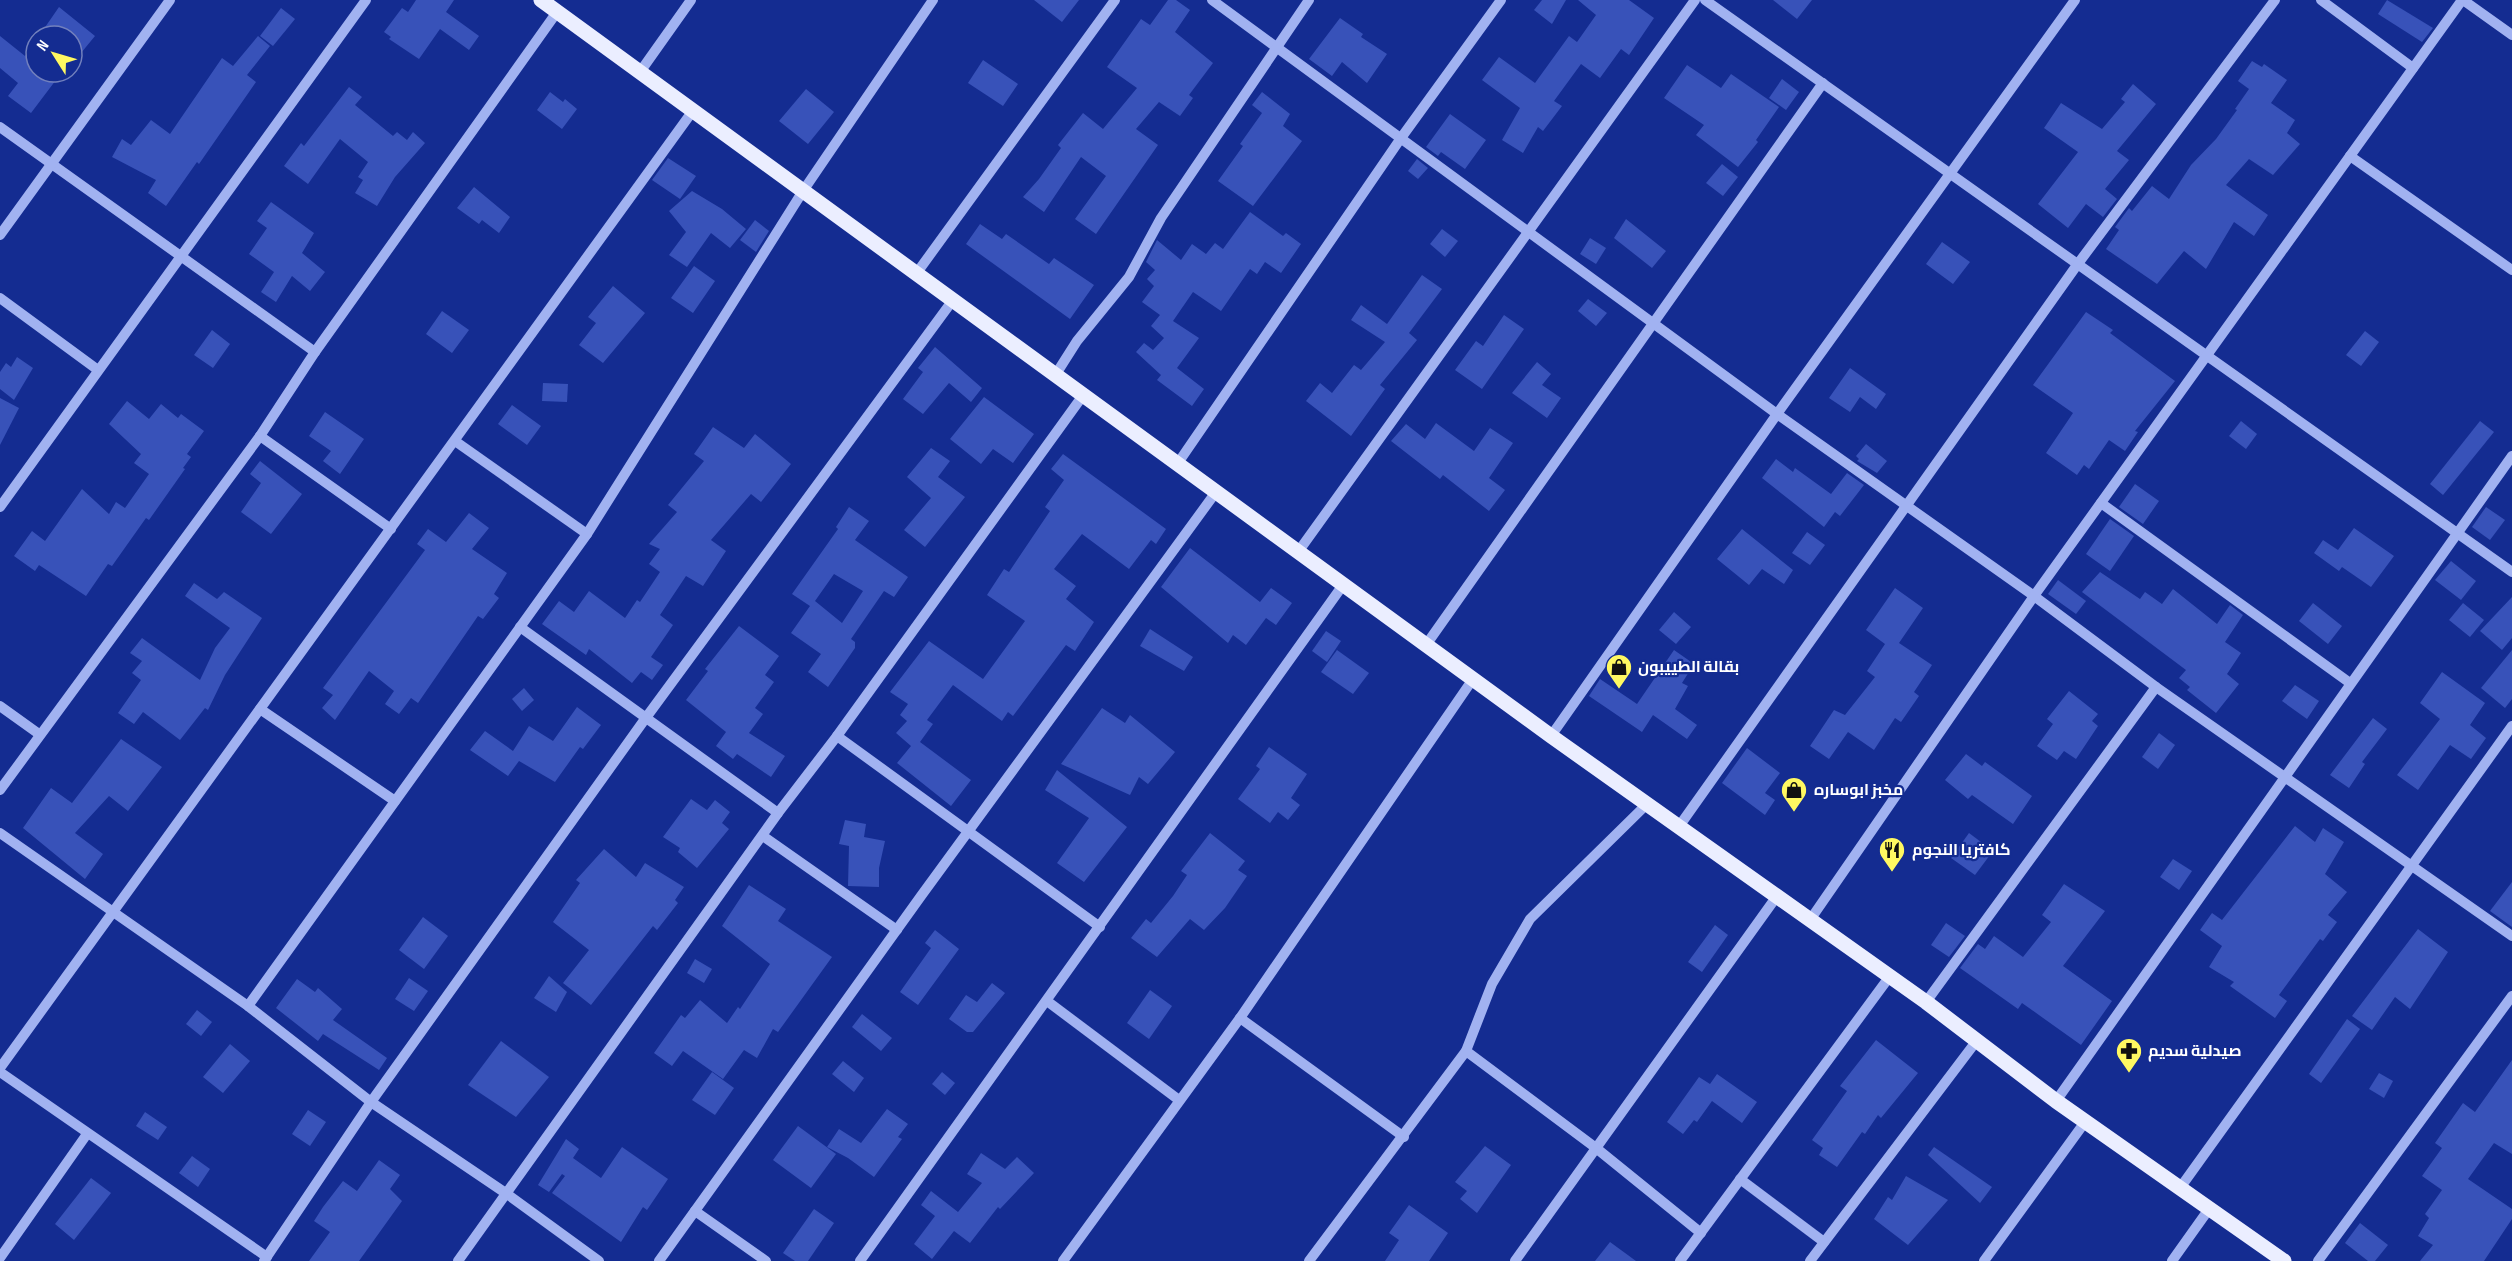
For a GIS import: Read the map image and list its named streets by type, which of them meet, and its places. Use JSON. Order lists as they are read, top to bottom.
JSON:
{
  "places": {
    "shop": ["بقالة الطييبون", "مخبز ابوساره"],
    "restaurant": ["كافتريا النجوم"],
    "pharmacy": ["صيدلية سديم"]
  },
  "north": "top left"
}
